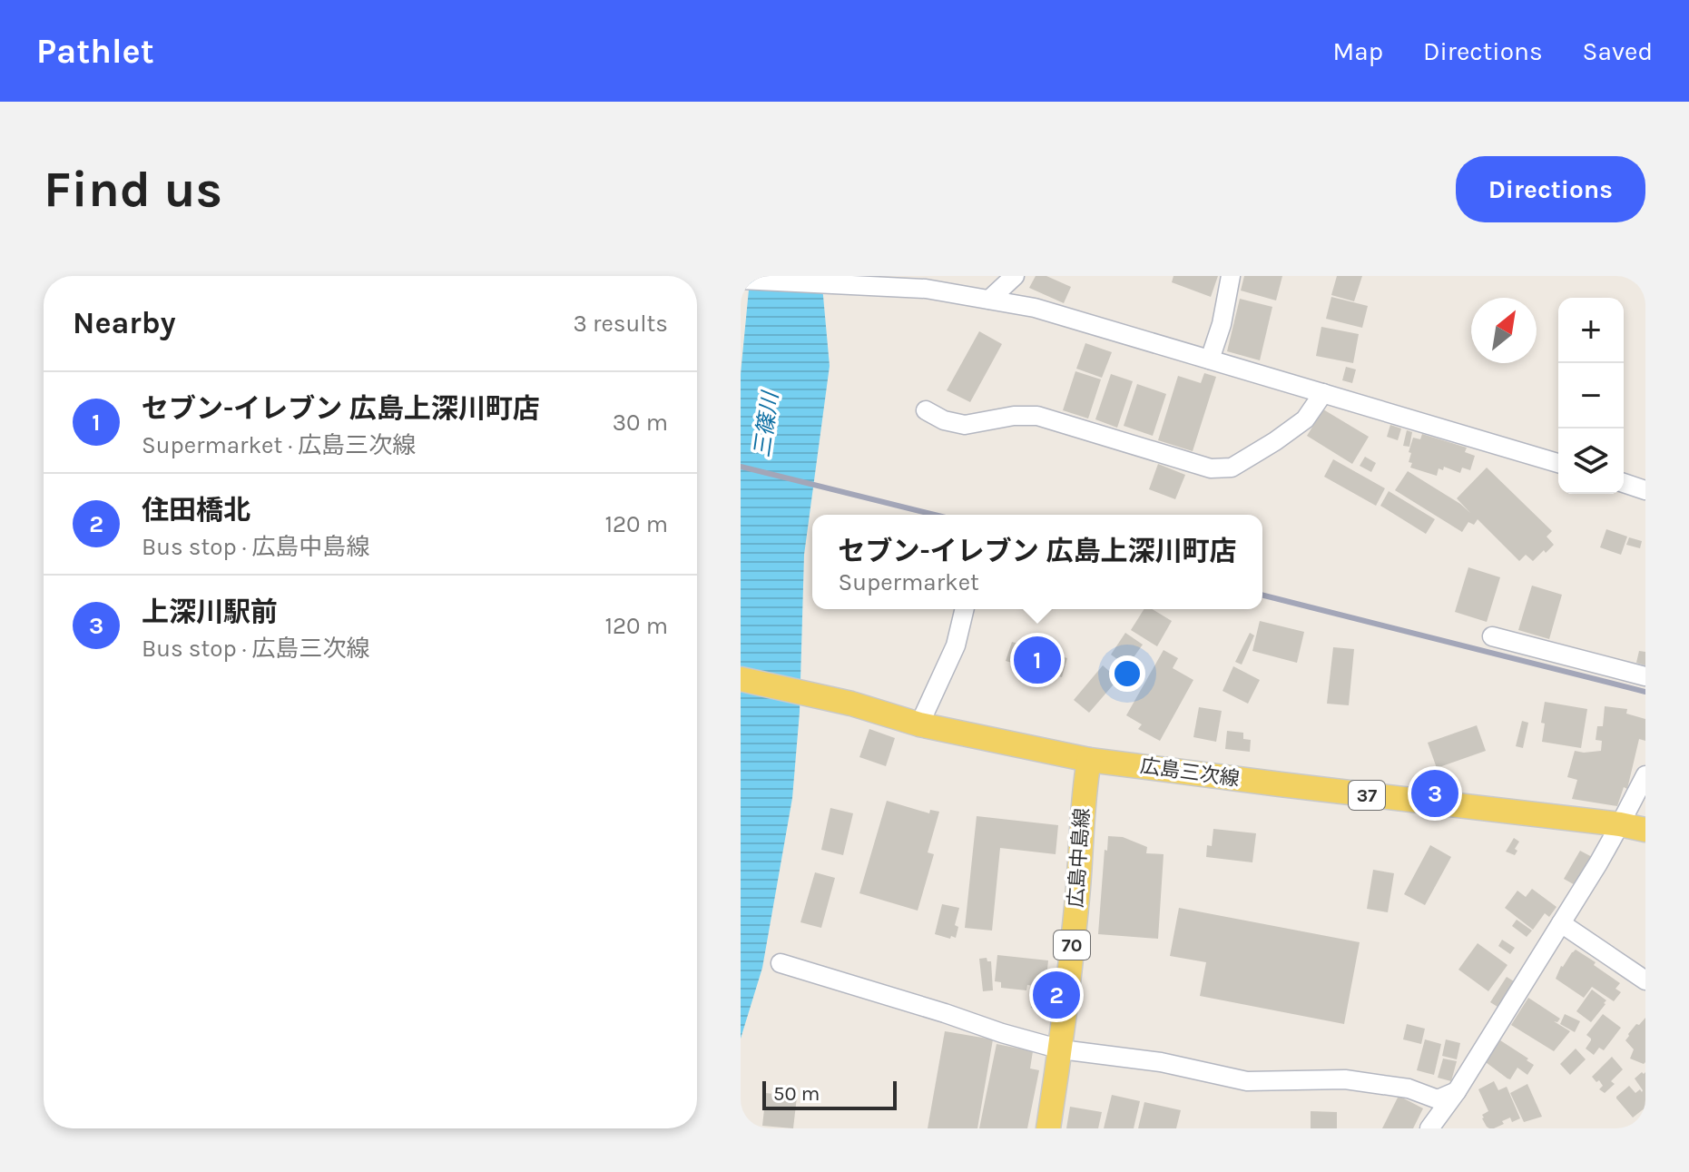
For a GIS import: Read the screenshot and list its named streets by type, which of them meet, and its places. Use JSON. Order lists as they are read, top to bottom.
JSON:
{
  "streets": {
    "main road": [
      "広島三次線",
      "37",
      "広島中島線",
      "70"
    ]
  },
  "crossings": [
    ["広島三次線", "広島中島線"]
  ],
  "water": ["三篠川"],
  "scale_bar": "50 m",
  "north": "top right",
  "page": {
    "header": "Pathlet",
    "nav": ["Map", "Directions", "Saved"],
    "buttons": "Directions",
    "title": "Find us",
    "heading": ["Nearby", "3 results"],
    "map_buttons": ["+", "−"],
    "list": [
      {
        "mark": "1",
        "name": "セブン-イレブン 広島上深川町店",
        "note": "Supermarket · 広島三次線",
        "value": "30 m"
      },
      {
        "mark": "2",
        "name": "住田橋北",
        "note": "Bus stop · 広島中島線",
        "value": "120 m"
      },
      {
        "mark": "3",
        "name": "上深川駅前",
        "note": "Bus stop · 広島三次線",
        "value": "120 m"
      }
    ],
    "popup": ["セブン-イレブン 広島上深川町店", "Supermarket"],
    "pins": ["1", "3", "2"],
    "scale": "50 m"
  }
}
